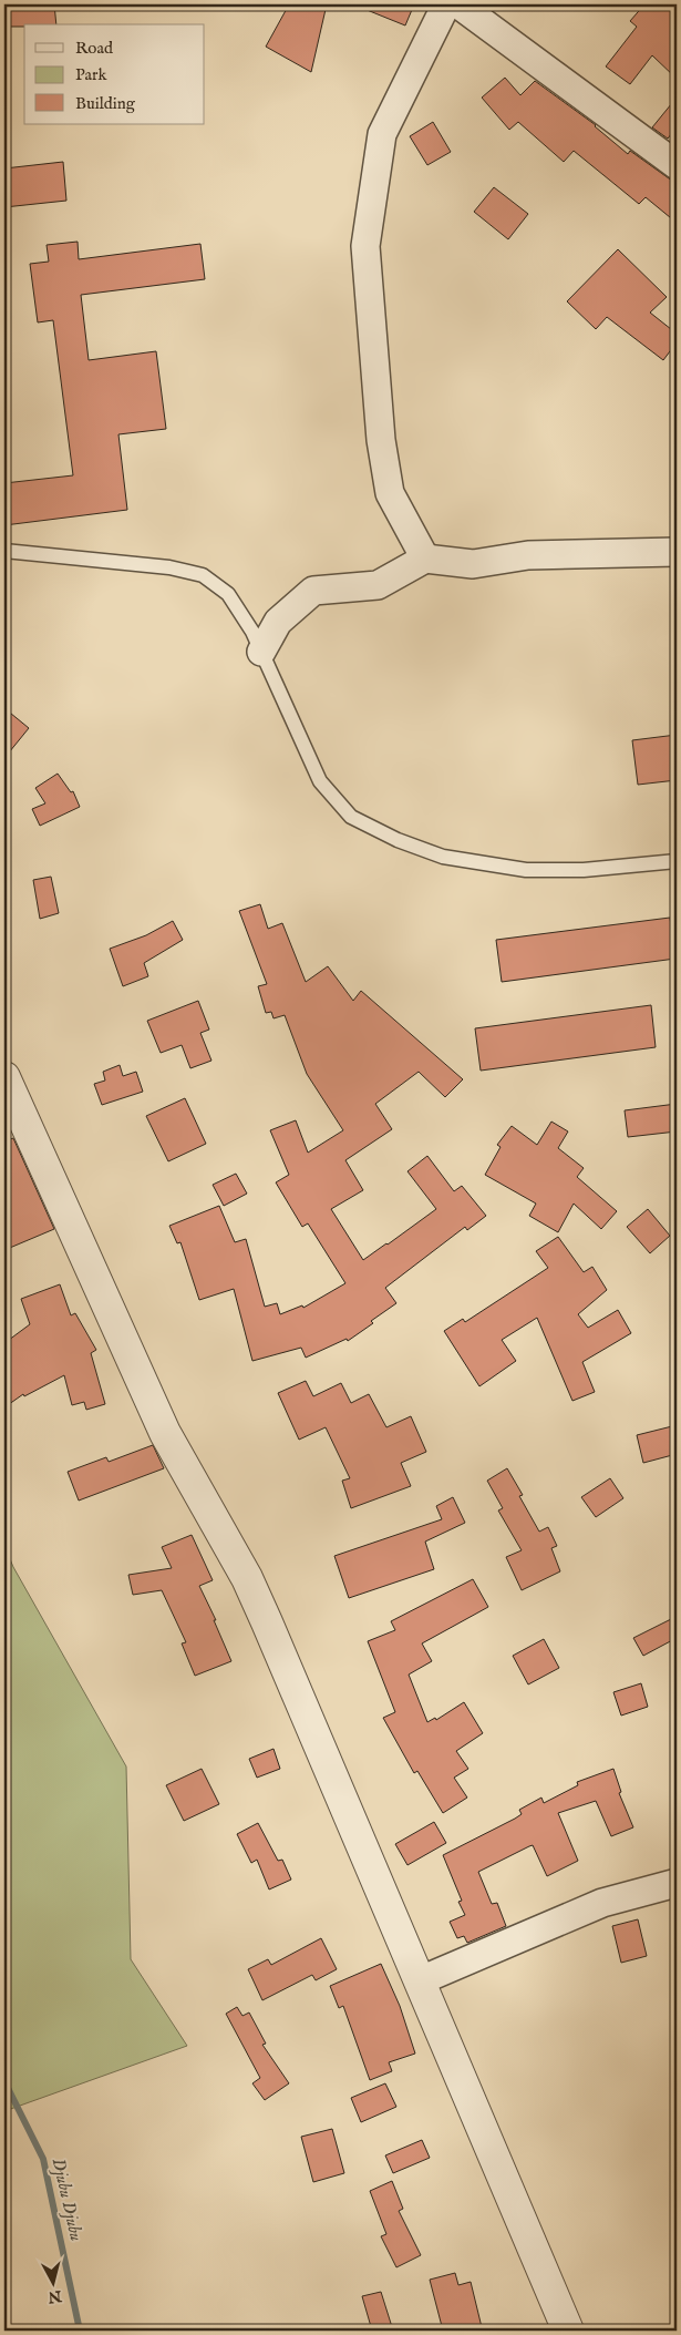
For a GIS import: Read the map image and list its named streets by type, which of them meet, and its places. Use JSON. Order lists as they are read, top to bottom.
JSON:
{
  "water": ["Djubu Djubu"],
  "legend": ["Road", "Park", "Building"],
  "north": "bottom"
}
